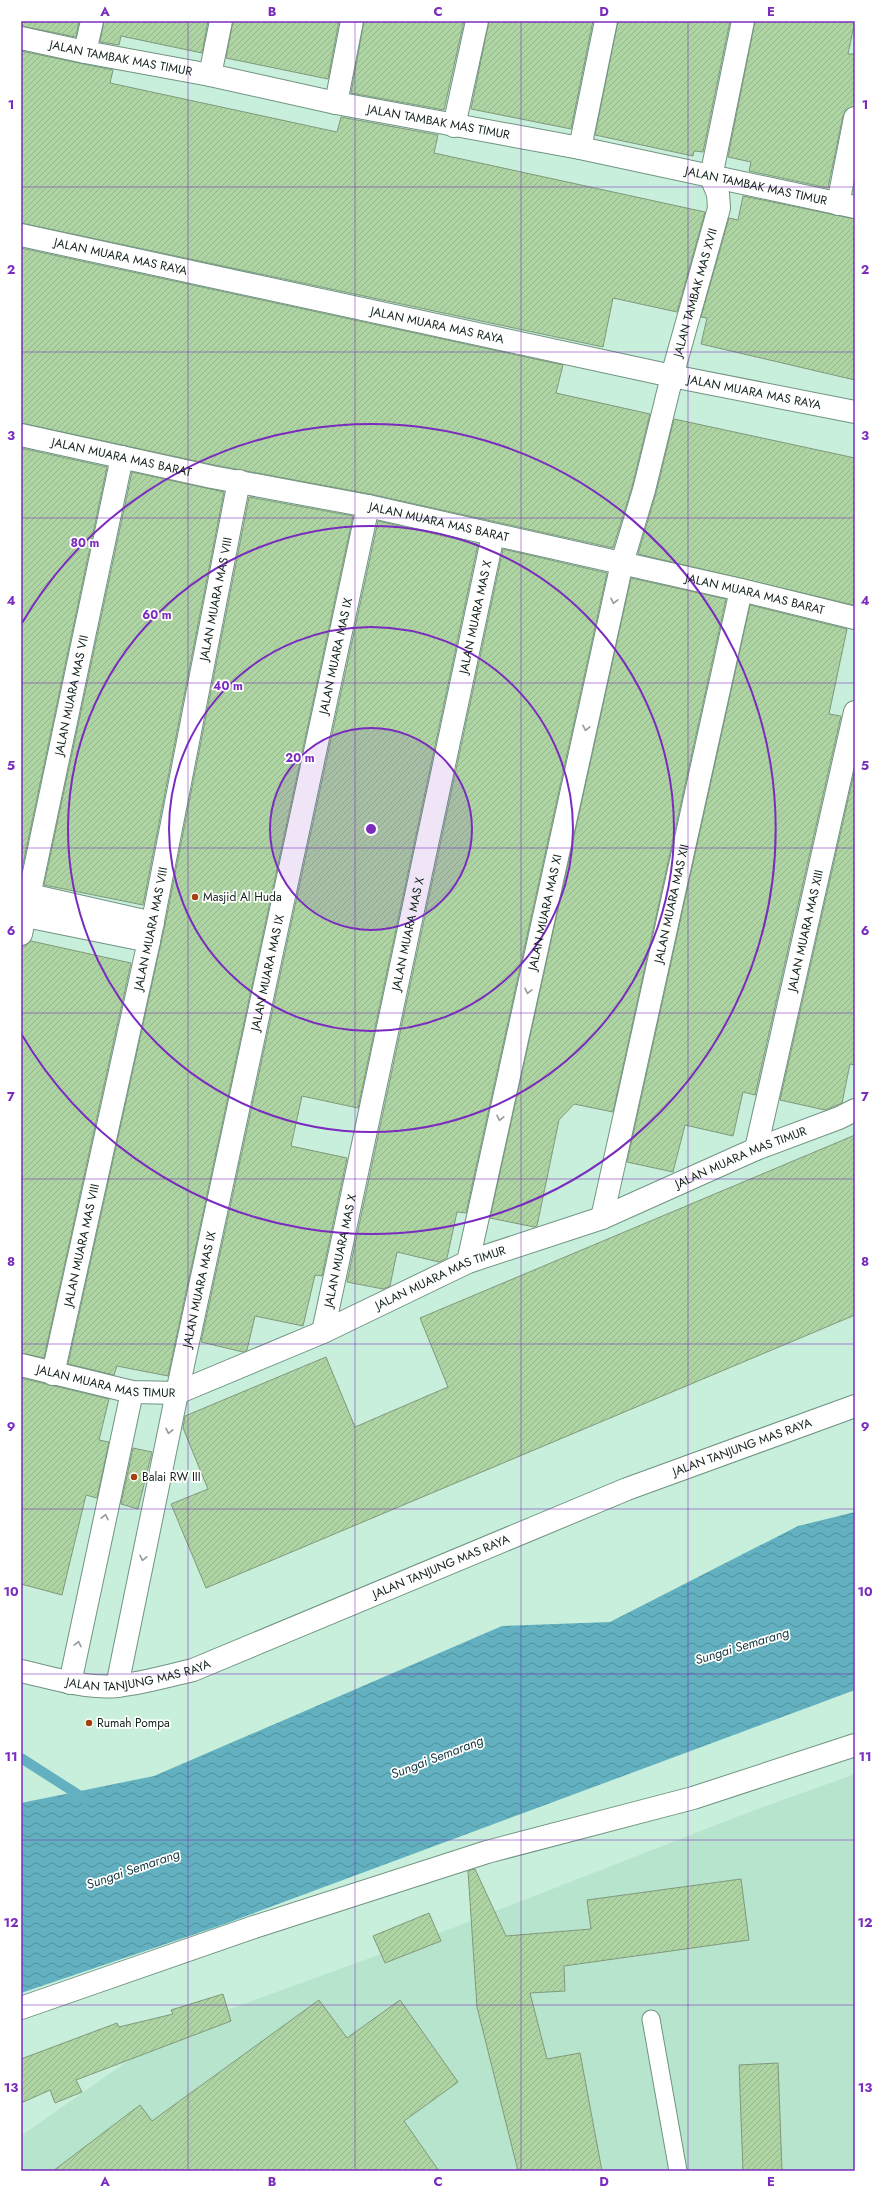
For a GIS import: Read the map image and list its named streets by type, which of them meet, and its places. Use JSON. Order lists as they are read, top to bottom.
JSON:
{
  "streets": {
    "street": [
      "JALAN TAMBAK MAS TIMUR",
      "JALAN MUARA MAS RAYA",
      "JALAN TAMBAK MAS XVII",
      "JALAN MUARA MAS BARAT",
      "JALAN MUARA MAS VIII",
      "JALAN MUARA MAS X",
      "JALAN MUARA MAS IX",
      "JALAN MUARA MAS VII",
      "JALAN MUARA MAS XII",
      "JALAN MUARA MAS XI",
      "JALAN MUARA MAS XIII",
      "JALAN MUARA MAS TIMUR",
      "JALAN TANJUNG MAS RAYA"
    ]
  },
  "crossings": [
    ["JALAN TAMBAK MAS TIMUR", "JALAN TAMBAK MAS XVII"],
    ["JALAN MUARA MAS RAYA", "JALAN TAMBAK MAS XVII"],
    ["JALAN TAMBAK MAS XVII", "JALAN MUARA MAS BARAT"],
    ["JALAN TAMBAK MAS XVII", "JALAN MUARA MAS XI"],
    ["JALAN MUARA MAS BARAT", "JALAN MUARA MAS VIII"],
    ["JALAN MUARA MAS BARAT", "JALAN MUARA MAS X"],
    ["JALAN MUARA MAS BARAT", "JALAN MUARA MAS IX"],
    ["JALAN MUARA MAS BARAT", "JALAN MUARA MAS VII"],
    ["JALAN MUARA MAS BARAT", "JALAN MUARA MAS XII"],
    ["JALAN MUARA MAS BARAT", "JALAN MUARA MAS XI"],
    ["JALAN MUARA MAS VIII", "JALAN MUARA MAS TIMUR"],
    ["JALAN MUARA MAS X", "JALAN MUARA MAS TIMUR"],
    ["JALAN MUARA MAS IX", "JALAN MUARA MAS TIMUR"],
    ["JALAN MUARA MAS IX", "JALAN TANJUNG MAS RAYA"],
    ["JALAN MUARA MAS XII", "JALAN MUARA MAS TIMUR"],
    ["JALAN MUARA MAS XI", "JALAN MUARA MAS TIMUR"],
    ["JALAN MUARA MAS XIII", "JALAN MUARA MAS TIMUR"]
  ],
  "one_way": ["JALAN MUARA MAS XI"],
  "water": ["Sungai Semarang"],
  "places": ["Masjid Al Huda", "Balai RW III", "Rumah Pompa"],
  "grid": {
    "columns": [
      "A",
      "B",
      "C",
      "D",
      "E"
    ],
    "rows": [
      "1",
      "2",
      "3",
      "4",
      "5",
      "6",
      "7",
      "8",
      "9",
      "10",
      "11",
      "12",
      "13"
    ]
  },
  "rings": [
    "80 m",
    "60 m",
    "40 m",
    "20 m"
  ]
}
